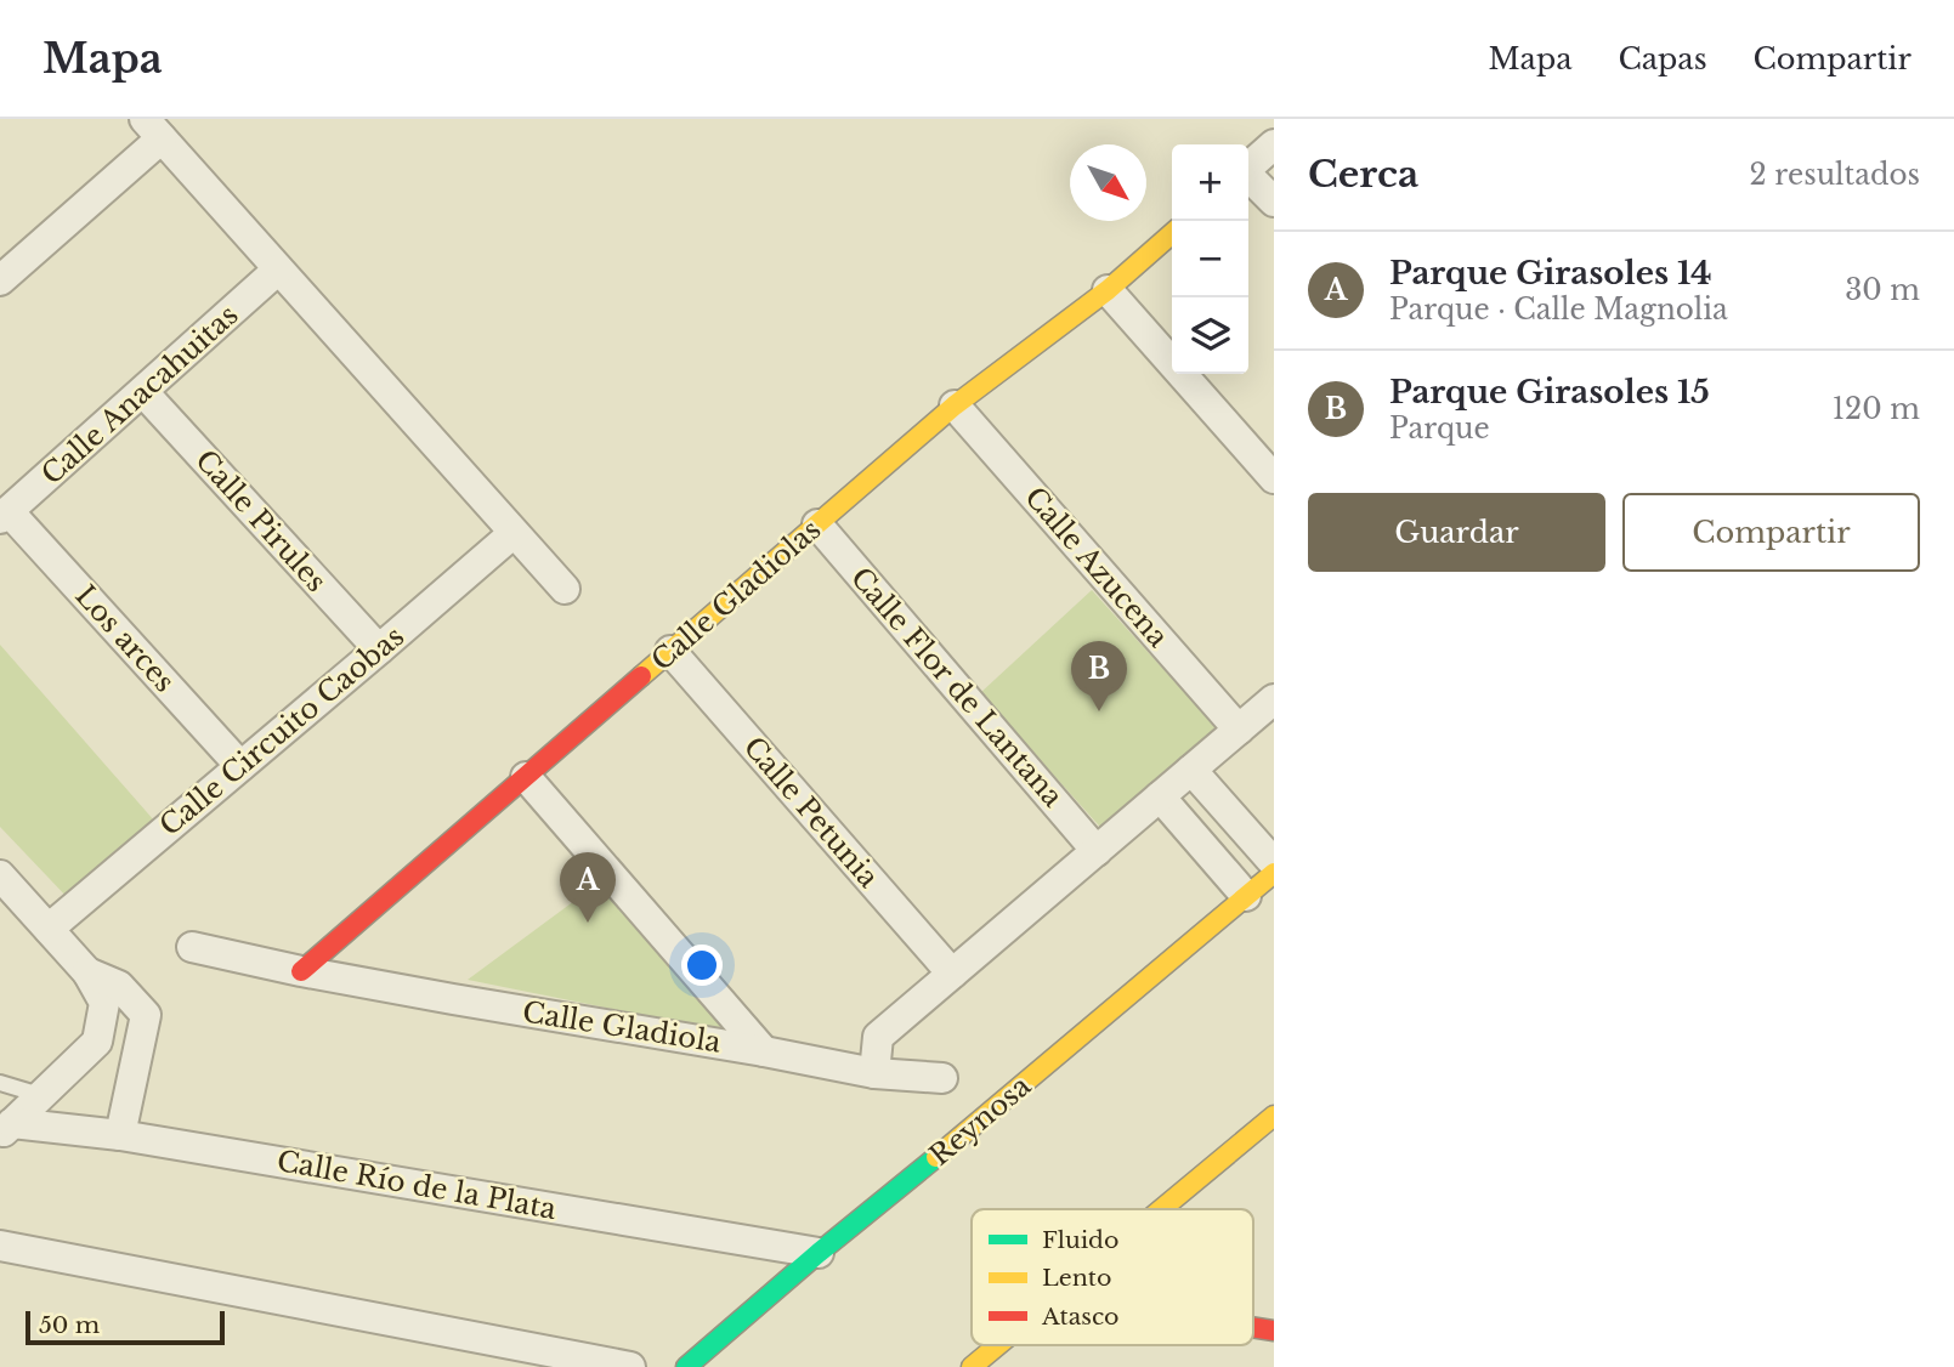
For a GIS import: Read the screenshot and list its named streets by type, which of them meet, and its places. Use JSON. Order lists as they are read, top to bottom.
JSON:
{
  "streets": {
    "street": [
      "Calle Anacahuitas",
      "Calle Pirules",
      "Calle Azucena",
      "Calle Gladiolas",
      "Los arces",
      "Calle Flor de Lantana",
      "Calle Circuito Caobas",
      "Calle Petunia",
      "Calle Gladiola",
      "Reynosa",
      "Calle Río de la Plata"
    ]
  },
  "crossings": [
    ["Calle Anacahuitas", "Calle Pirules"],
    ["Calle Anacahuitas", "Los arces"],
    ["Calle Pirules", "Calle Circuito Caobas"],
    ["Calle Azucena", "Calle Gladiolas"],
    ["Calle Gladiolas", "Calle Flor de Lantana"],
    ["Calle Gladiolas", "Calle Petunia"],
    ["Calle Gladiolas", "Calle Gladiola"],
    ["Los arces", "Calle Circuito Caobas"],
    ["Reynosa", "Calle Río de la Plata"]
  ],
  "legend": ["Fluido", "Lento", "Atasco"],
  "scale_bar": "50 m",
  "north": "bottom right",
  "page": {
    "header": "Mapa",
    "nav": ["Mapa", "Capas", "Compartir"],
    "heading": ["Cerca", "2 resultados"],
    "map_buttons": ["+", "−"],
    "list": [
      {
        "mark": "A",
        "name": "Parque Girasoles 14",
        "note": "Parque · Calle Magnolia",
        "value": "30 m"
      },
      {
        "mark": "B",
        "name": "Parque Girasoles 15",
        "note": "Parque",
        "value": "120 m"
      }
    ],
    "buttons": ["Guardar", "Compartir"],
    "pins": ["B", "A"],
    "scale": "50 m"
  }
}
